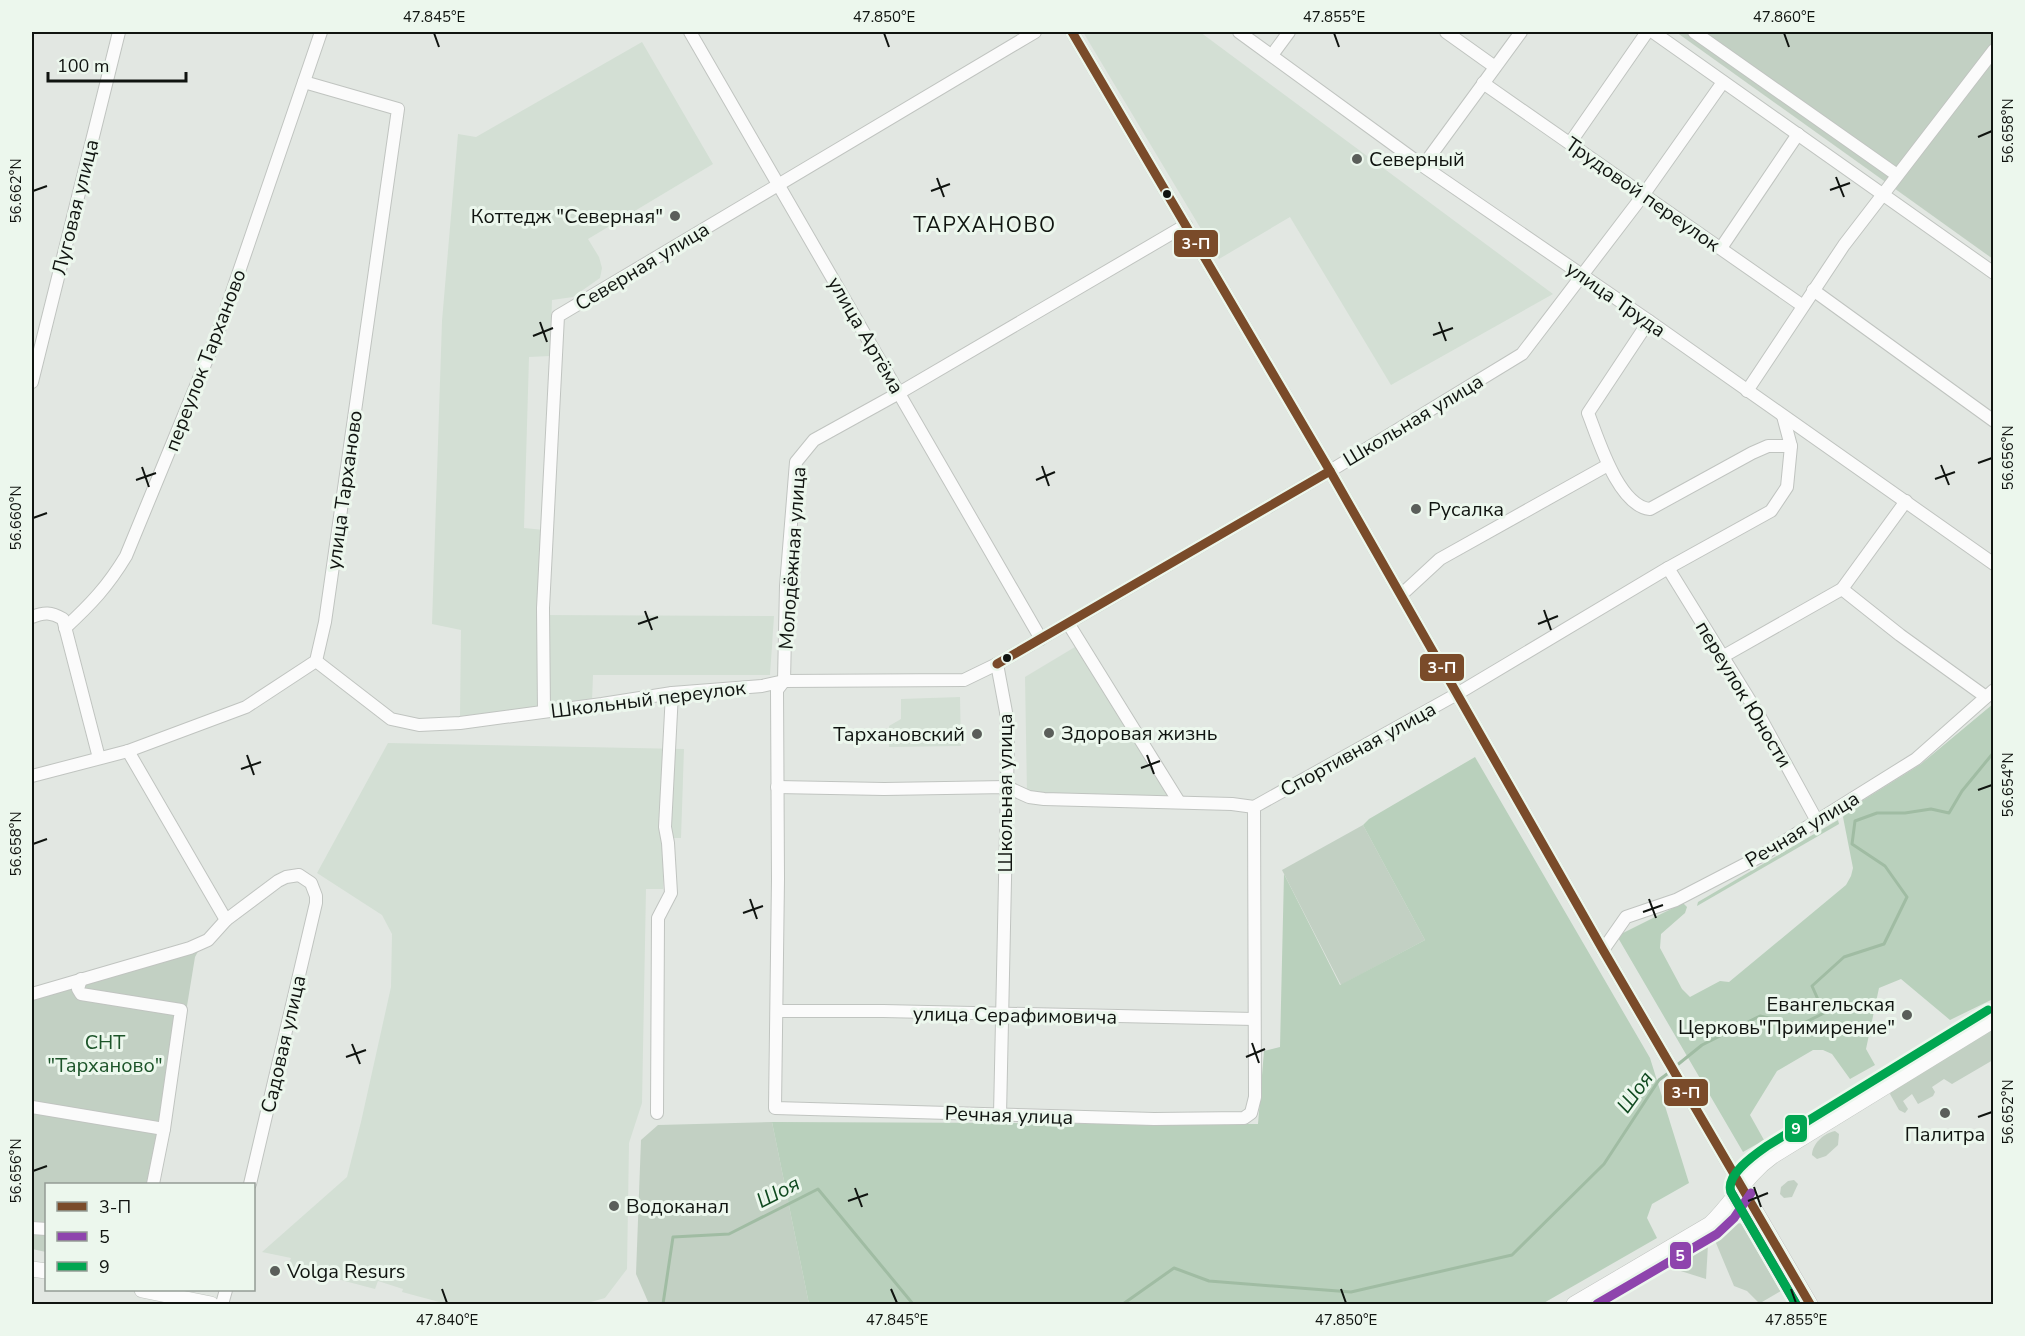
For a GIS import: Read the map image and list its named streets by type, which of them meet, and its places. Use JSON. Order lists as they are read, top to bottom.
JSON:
{
  "streets": {
    "street": [
      "Трудовой переулок",
      "Луговая улица",
      "Северная улица",
      "улица Труда",
      "улица Артёма",
      "переулок Тарханово",
      "Школьная улица",
      "улица Тарханово",
      "Молодёжная улица",
      "переулок Юности",
      "Школьный переулок",
      "Спортивная улица",
      "Речная улица",
      "улица Серафимовича",
      "Садовая улица"
    ]
  },
  "crossings": [
    ["Трудовой переулок", "Школьная улица"],
    ["Северная улица", "улица Артёма"],
    ["Северная улица", "Школьный переулок"],
    ["улица Труда", "Школьная улица"],
    ["улица Труда", "Спортивная улица"],
    ["улица Артёма", "Школьная улица"],
    ["улица Артёма", "Молодёжная улица"],
    ["переулок Тарханово", "улица Тарханово"],
    ["Школьная улица", "Школьный переулок"],
    ["Школьная улица", "Речная улица"],
    ["Школьная улица", "улица Серафимовича"],
    ["улица Тарханово", "Школьный переулок"],
    ["Молодёжная улица", "Школьный переулок"],
    ["Молодёжная улица", "Речная улица"],
    ["Молодёжная улица", "улица Серафимовича"],
    ["переулок Юности", "Спортивная улица"],
    ["переулок Юности", "Речная улица"],
    ["Речная улица", "улица Серафимовича"]
  ],
  "districts": ["ТАРХАНОВО"],
  "water": ["Шоя"],
  "parks": ["СНТ \"Тарханово\""],
  "places": [
    "Северный",
    "Коттедж \"Северная\"",
    "Русалка",
    "Здоровая жизнь",
    "Тархановский",
    "Евангельская Церковь\"Примирение\"",
    "Палитра",
    "Водоканал",
    "Volga Resurs"
  ],
  "lines": ["transit line 3-П", "transit line 9", "transit line 5"],
  "legend": ["3-П", "5", "9"],
  "scale_bar": "100 m",
  "coordinates": [
    "47.845°E",
    "47.850°E",
    "47.855°E",
    "47.860°E",
    "56.658°N",
    "56.662°N",
    "56.656°N",
    "56.660°N",
    "56.654°N",
    "56.652°N",
    "47.840°E"
  ]
}
